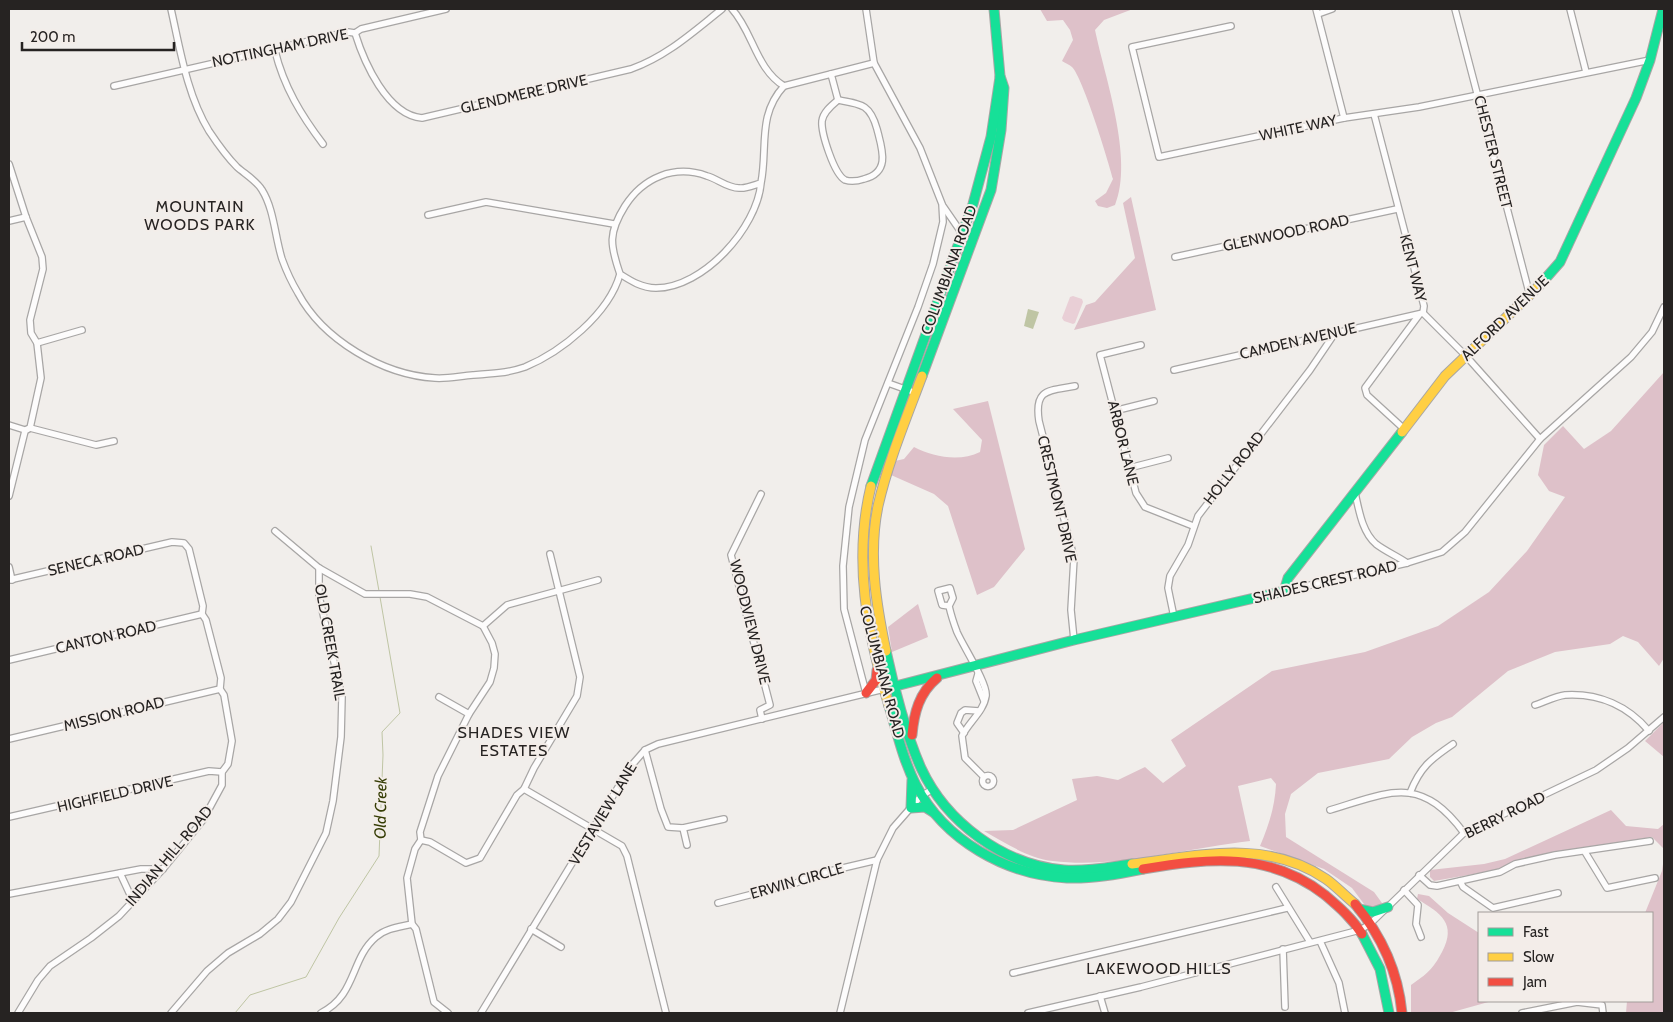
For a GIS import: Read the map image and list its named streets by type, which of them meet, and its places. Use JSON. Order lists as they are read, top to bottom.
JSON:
{
  "streets": {
    "main road": ["COLUMBIANA ROAD", "ALFORD AVENUE", "SHADES CREST ROAD"],
    "street": [
      "NOTTINGHAM DRIVE",
      "GLENDMERE DRIVE",
      "WHITE WAY",
      "CHESTER STREET",
      "GLENWOOD ROAD",
      "KENT WAY",
      "CAMDEN AVENUE",
      "ARBOR LANE",
      "HOLLY ROAD",
      "CRESTMONT DRIVE",
      "SENECA ROAD",
      "WOODVIEW DRIVE",
      "CANTON ROAD",
      "OLD CREEK TRAIL",
      "MISSION ROAD",
      "HIGHFIELD DRIVE",
      "VESTAVIEW LANE",
      "BERRY ROAD",
      "INDIAN HILL ROAD",
      "ERWIN CIRCLE"
    ]
  },
  "crossings": [
    ["NOTTINGHAM DRIVE", "GLENDMERE DRIVE"],
    ["WHITE WAY", "CHESTER STREET"],
    ["WHITE WAY", "KENT WAY"],
    ["WHITE WAY", "ALFORD AVENUE"],
    ["CHESTER STREET", "ALFORD AVENUE"],
    ["GLENWOOD ROAD", "KENT WAY"],
    ["KENT WAY", "ALFORD AVENUE"],
    ["KENT WAY", "CAMDEN AVENUE"],
    ["KENT WAY", "SHADES CREST ROAD"],
    ["COLUMBIANA ROAD", "SHADES CREST ROAD"],
    ["COLUMBIANA ROAD", "VESTAVIEW LANE"],
    ["COLUMBIANA ROAD", "BERRY ROAD"],
    ["ALFORD AVENUE", "SHADES CREST ROAD"],
    ["CAMDEN AVENUE", "HOLLY ROAD"],
    ["ARBOR LANE", "HOLLY ROAD"],
    ["HOLLY ROAD", "SHADES CREST ROAD"],
    ["CRESTMONT DRIVE", "SHADES CREST ROAD"],
    ["SENECA ROAD", "INDIAN HILL ROAD"],
    ["SHADES CREST ROAD", "VESTAVIEW LANE"],
    ["WOODVIEW DRIVE", "VESTAVIEW LANE"],
    ["CANTON ROAD", "INDIAN HILL ROAD"],
    ["MISSION ROAD", "INDIAN HILL ROAD"],
    ["HIGHFIELD DRIVE", "INDIAN HILL ROAD"]
  ],
  "districts": ["MOUNTAIN WOODS PARK", "SHADES VIEW ESTATES", "LAKEWOOD HILLS"],
  "water": ["Old Creek"],
  "legend": ["Fast", "Slow", "Jam"],
  "scale_bar": "200 m"
}
